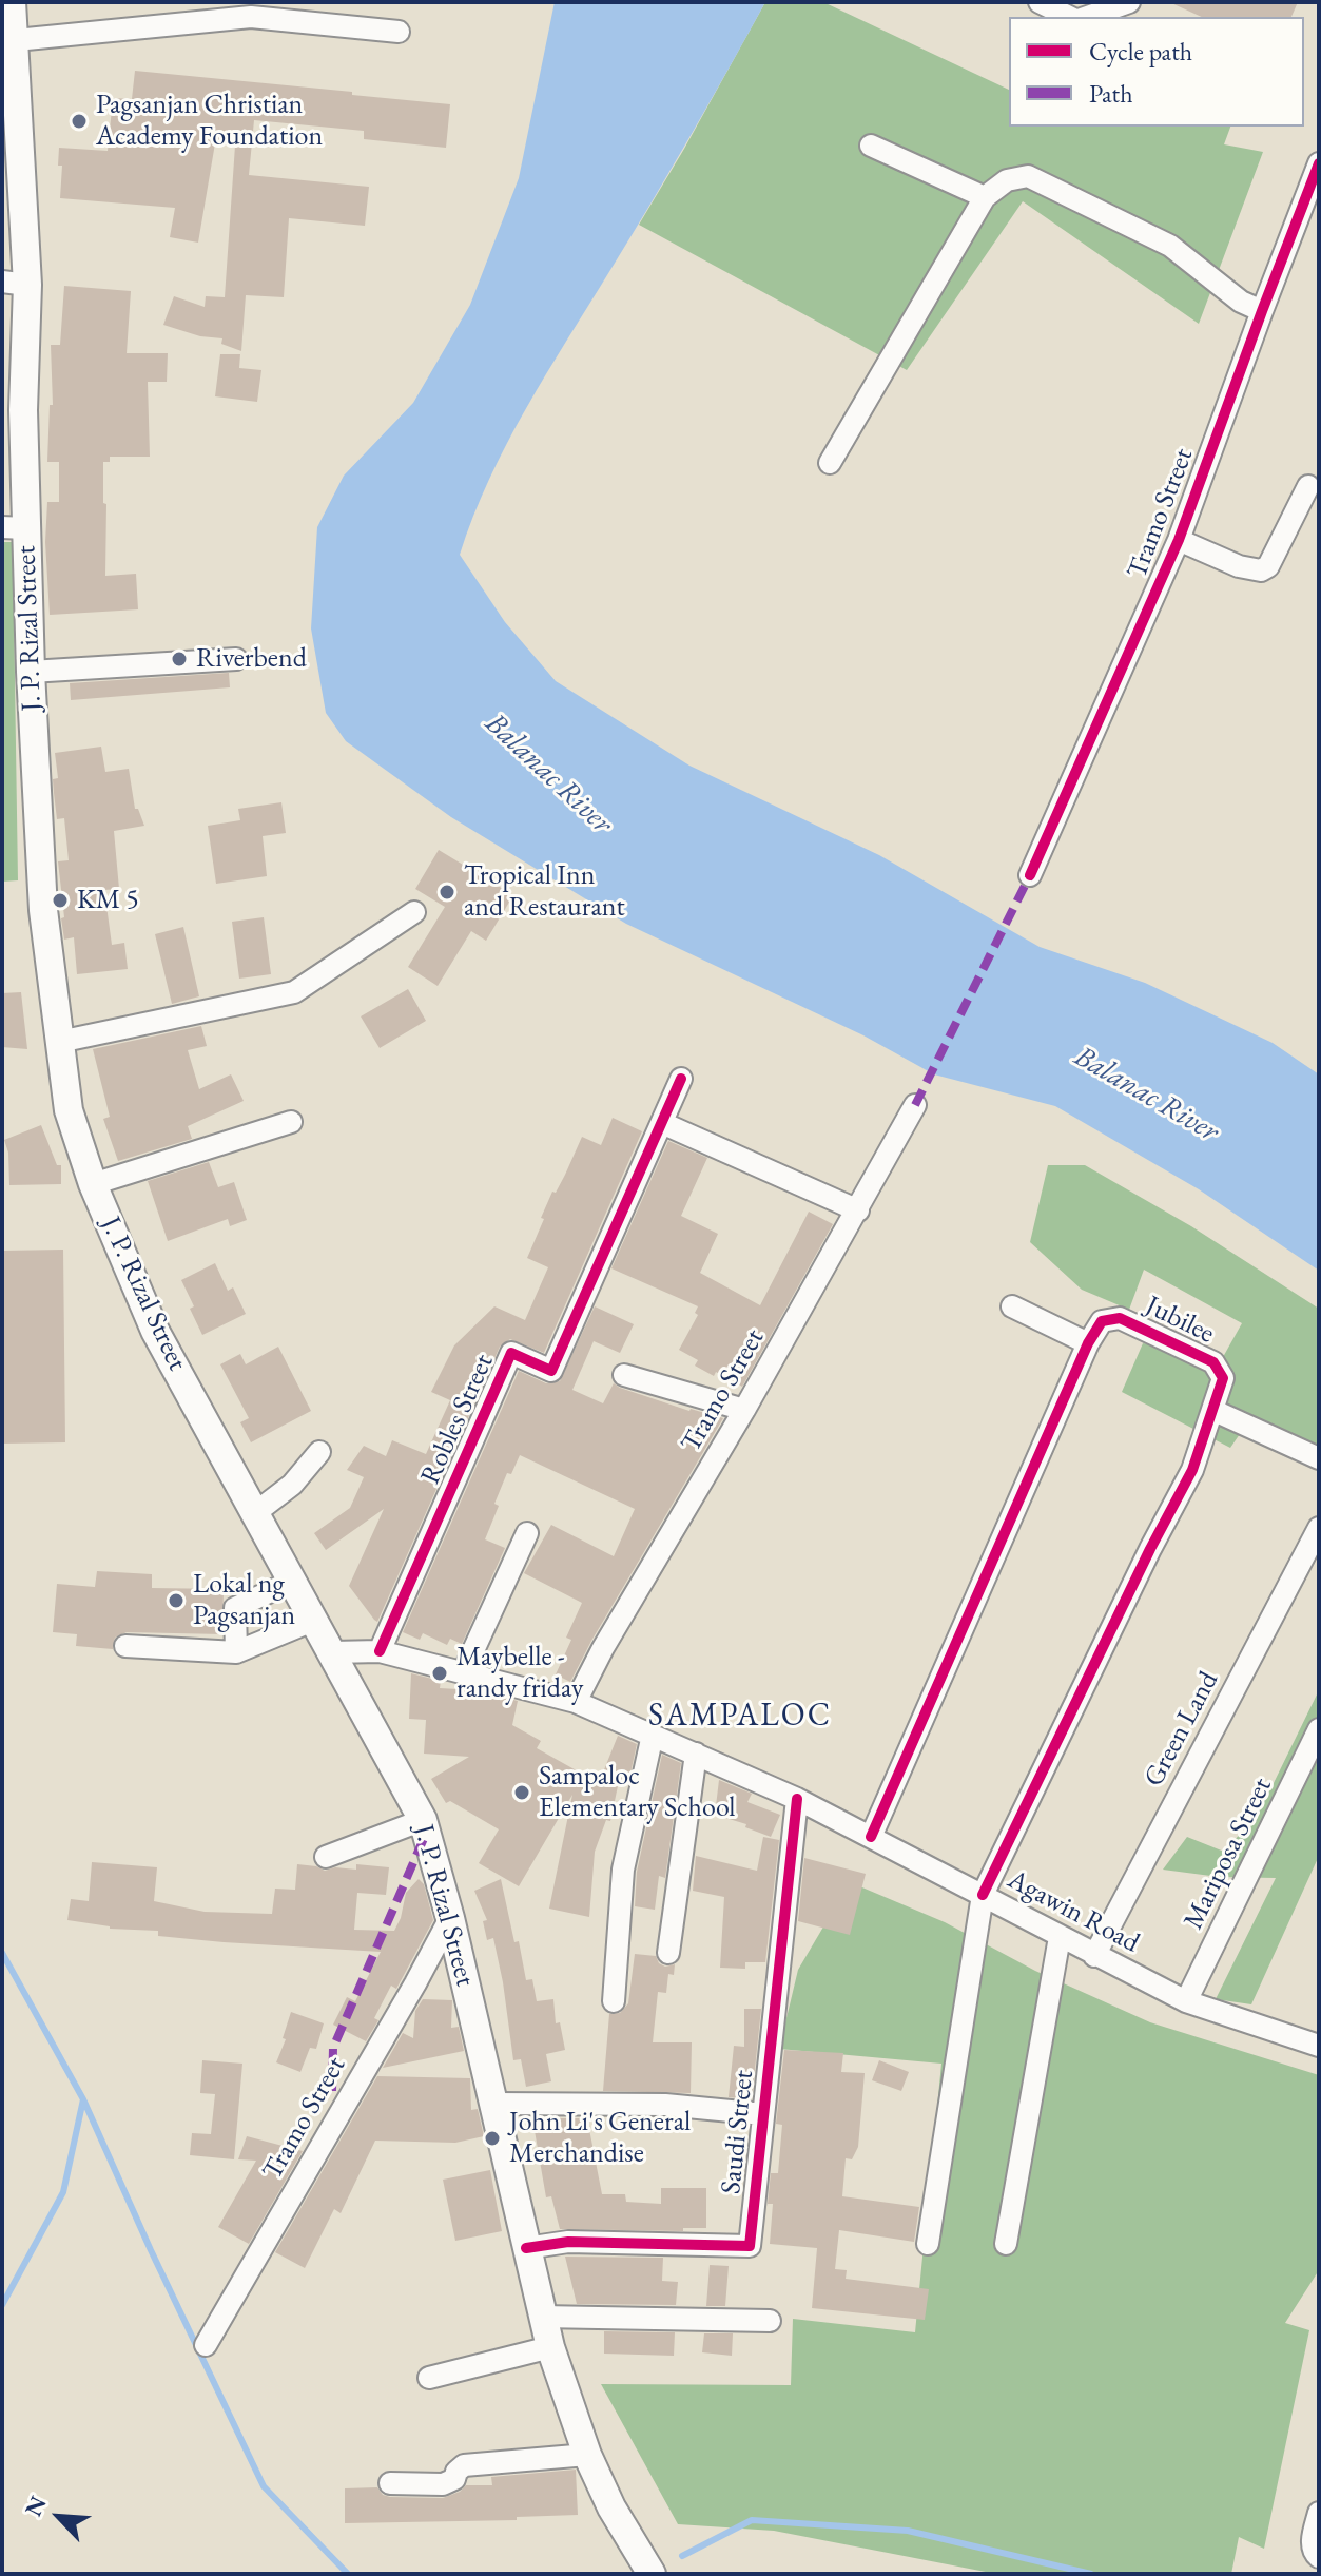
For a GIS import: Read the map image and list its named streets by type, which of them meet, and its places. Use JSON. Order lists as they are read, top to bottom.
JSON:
{
  "streets": {
    "main road": ["J. P. Rizal Street"],
    "street": [
      "Tramo Street",
      "Jubilee",
      "Robles Street",
      "Green Land",
      "Mariposa Street",
      "Agawin Road",
      "Saudi Street"
    ]
  },
  "crossings": [
    ["Tramo Street", "J. P. Rizal Street"],
    ["Tramo Street", "Agawin Road"],
    ["J. P. Rizal Street", "Agawin Road"],
    ["J. P. Rizal Street", "Saudi Street"],
    ["Jubilee", "Agawin Road"],
    ["Robles Street", "Agawin Road"],
    ["Green Land", "Agawin Road"],
    ["Mariposa Street", "Agawin Road"],
    ["Agawin Road", "Saudi Street"]
  ],
  "districts": ["SAMPALOC"],
  "water": ["Balanac River"],
  "places": [
    "Pagsanjan Christian Academy Foundation",
    "Riverbend",
    "Tropical Inn and Restaurant",
    "KM 5",
    "Lokal ng Pagsanjan",
    "Maybelle - randy friday",
    "Sampaloc Elementary School",
    "John Li's General Merchandise"
  ],
  "legend": ["Cycle path", "Path"],
  "north": "top left"
}
